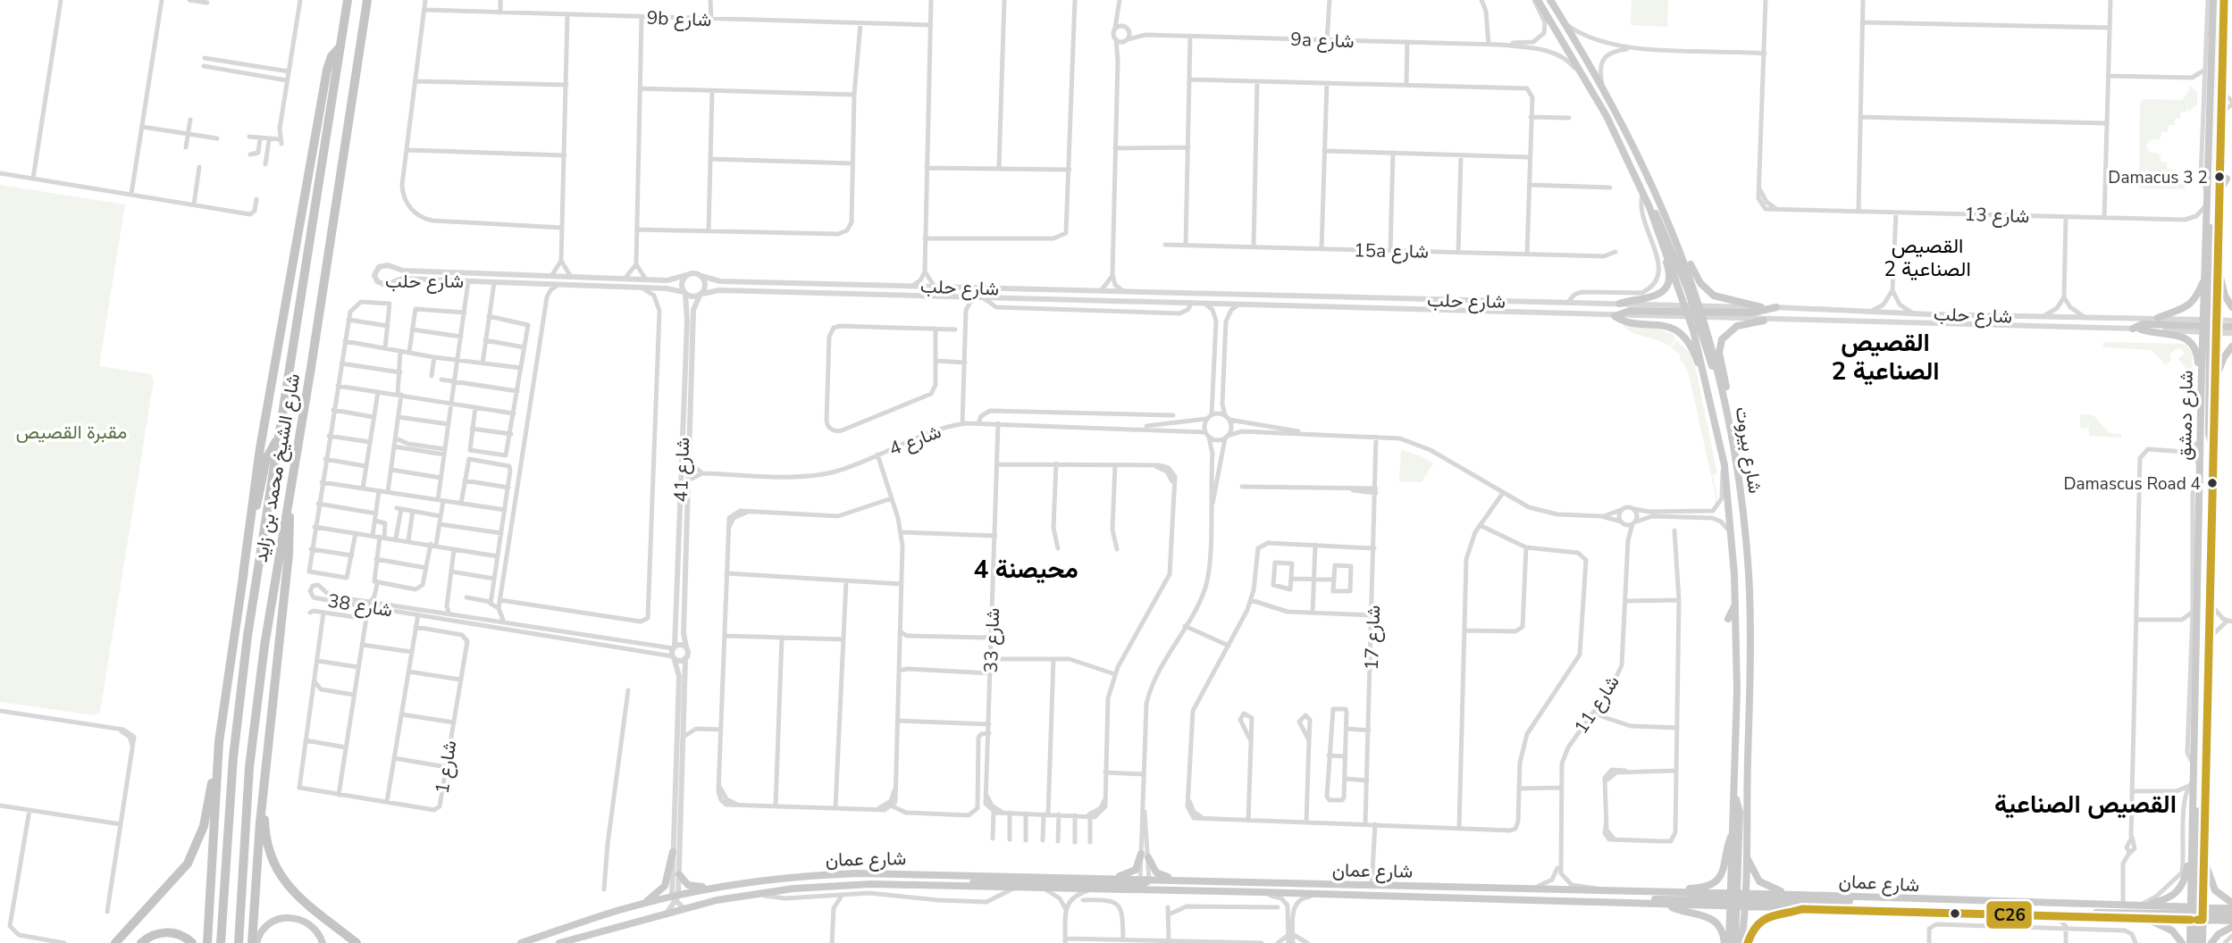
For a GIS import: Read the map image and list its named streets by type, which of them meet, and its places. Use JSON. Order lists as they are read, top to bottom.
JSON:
{
  "streets": {
    "highway": ["شارع الشيخ محمد بن زايد"],
    "main road": ["شارع دمشق", "شارع بيروت", "شارع عمان"],
    "street": [
      "9b شارع",
      "9a شارع",
      "شارع 13",
      "15a شارع",
      "شارع حلب",
      "شارع 4",
      "شارع 41",
      "شارع 38",
      "شارع 17",
      "شارع 33",
      "شارع 11",
      "شارع 1"
    ]
  },
  "crossings": [
    ["شارع 13", "شارع دمشق"],
    ["شارع حلب", "شارع دمشق"],
    ["شارع حلب", "شارع بيروت"],
    ["شارع حلب", "شارع 41"],
    ["شارع دمشق", "شارع عمان"],
    ["شارع 4", "شارع 41"],
    ["شارع 4", "شارع 33"],
    ["شارع بيروت", "شارع عمان"],
    ["شارع 41", "شارع 38"]
  ],
  "districts": [
    "القصيص الصناعية 2",
    "القصيص الصناعية 2",
    "محيصنة 4",
    "القصيص الصناعية"
  ],
  "parks": ["مقبرة القصيص"],
  "places": ["Damacus 3 2", "Damascus Road 4"],
  "lines": ["transit line C26"]
}
